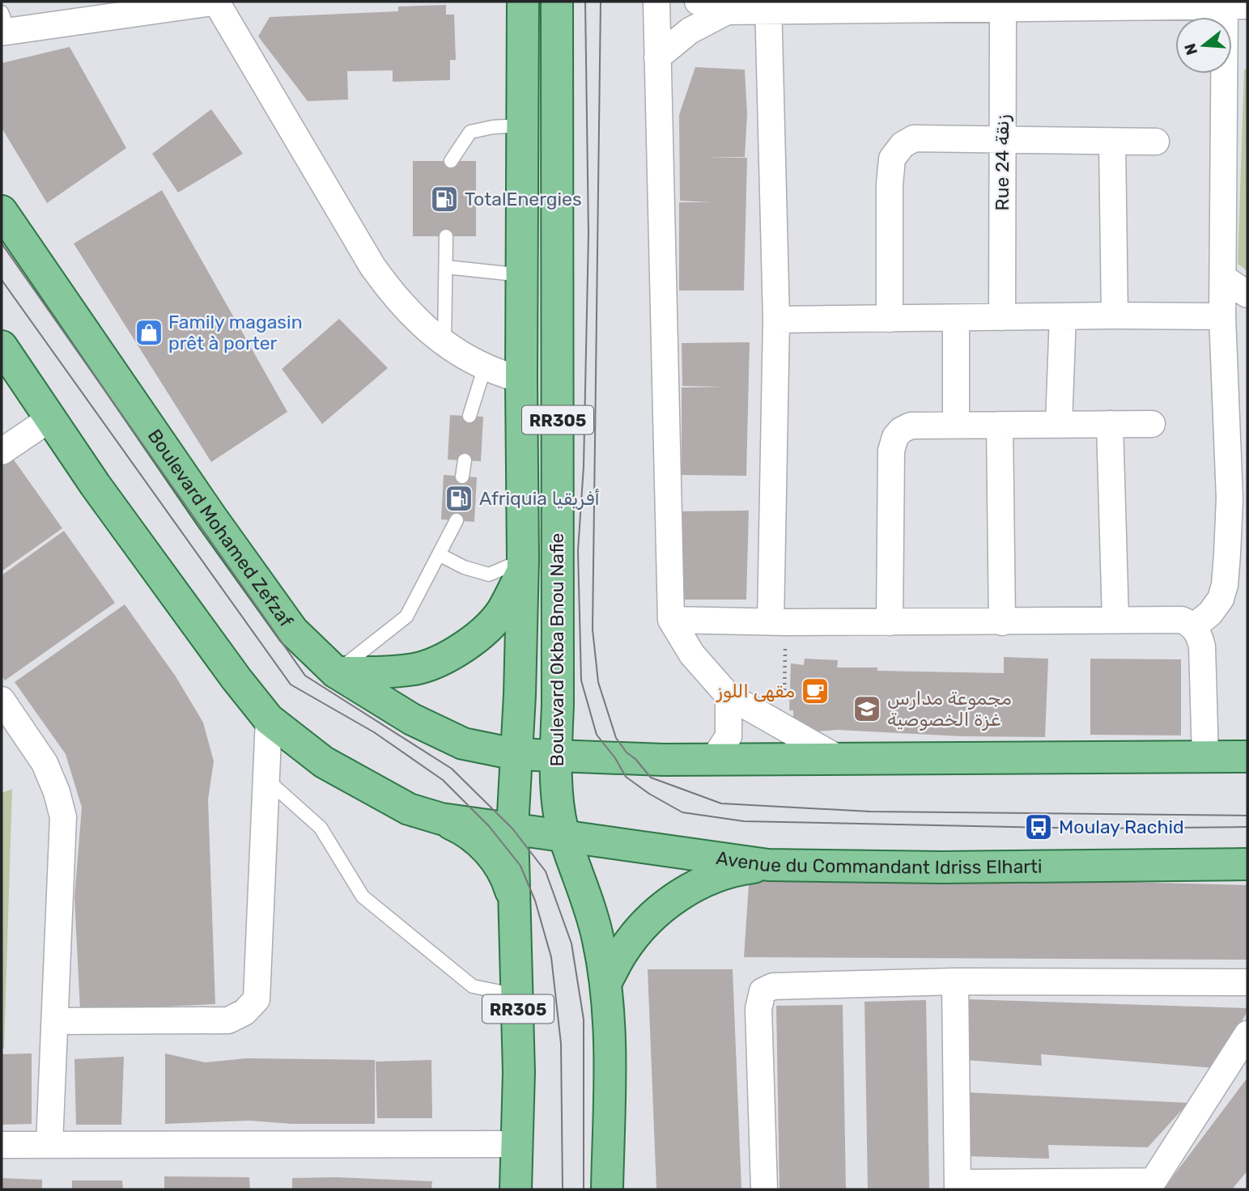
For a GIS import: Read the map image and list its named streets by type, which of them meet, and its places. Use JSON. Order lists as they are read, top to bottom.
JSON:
{
  "streets": {
    "main road": [
      "RR305",
      "Boulevard Mohamed Zefzaf",
      "Boulevard Okba Bnou Nafie",
      "Avenue du Commandant Idriss Elharti"
    ],
    "street": ["Rue 24 زنقة"]
  },
  "crossings": [
    ["Boulevard Mohamed Zefzaf", "Boulevard Okba Bnou Nafie"],
    ["Boulevard Okba Bnou Nafie", "Avenue du Commandant Idriss Elharti"]
  ],
  "places": {
    "fuel station": ["TotalEnergies", "Afriquia أفريقيا"],
    "shop": ["Family magasin prêt à porter"],
    "cafe": ["مقهى اللوز"],
    "school or university": ["مجموعة مدارس غزة الخصوصية"],
    "bus stop": ["Moulay Rachid"]
  },
  "north": "left"
}
